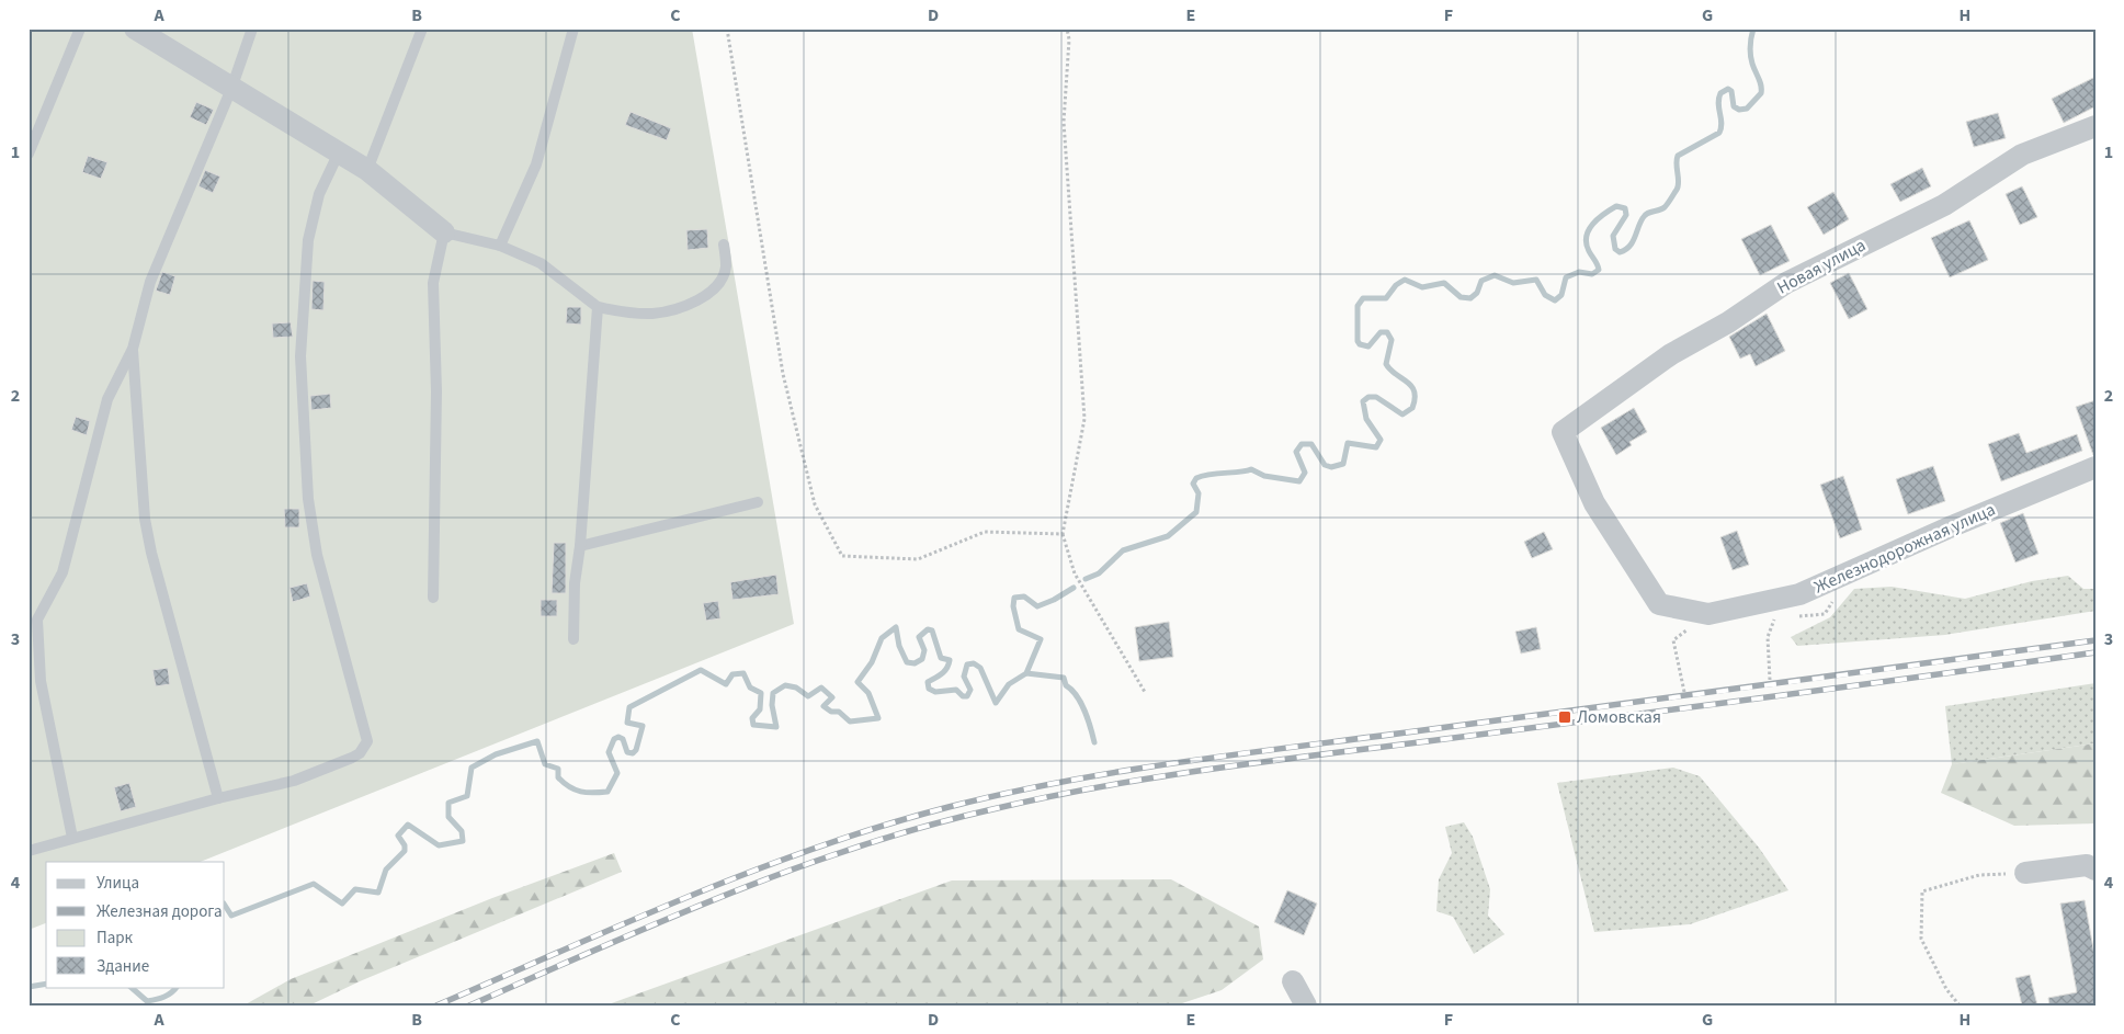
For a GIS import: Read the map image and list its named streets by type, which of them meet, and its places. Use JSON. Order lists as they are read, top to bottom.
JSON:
{
  "streets": {
    "street": ["Новая улица", "Железнодорожная улица"]
  },
  "crossings": [
    ["Новая улица", "Железнодорожная улица"]
  ],
  "places": {
    "transit": ["Ломовская"]
  },
  "legend": [
    "Улица",
    "Железная дорога",
    "Парк",
    "Здание"
  ],
  "grid": {
    "columns": [
      "A",
      "B",
      "C",
      "D",
      "E",
      "F",
      "G",
      "H"
    ],
    "rows": [
      "1",
      "2",
      "3",
      "4"
    ]
  }
}
